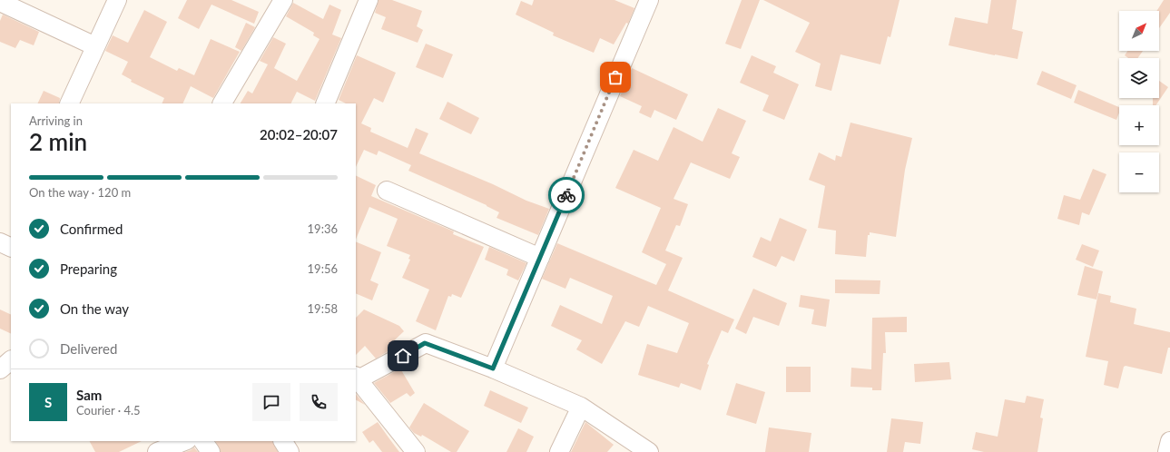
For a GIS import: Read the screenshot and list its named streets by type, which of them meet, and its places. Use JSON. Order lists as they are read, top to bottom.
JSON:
{
  "north": "top right",
  "page": {
    "map_buttons": ["+", "−"],
    "heading": ["2 min", "Arriving in", "20:02–20:07"],
    "panel": ["Sam", "Courier · 4.5"],
    "bar": "On the way · 120 m",
    "list": [
      ["Confirmed", "19:36"],
      ["Preparing", "19:56"],
      ["On the way", "19:58"],
      "Delivered"
    ],
    "round": "S"
  }
}
